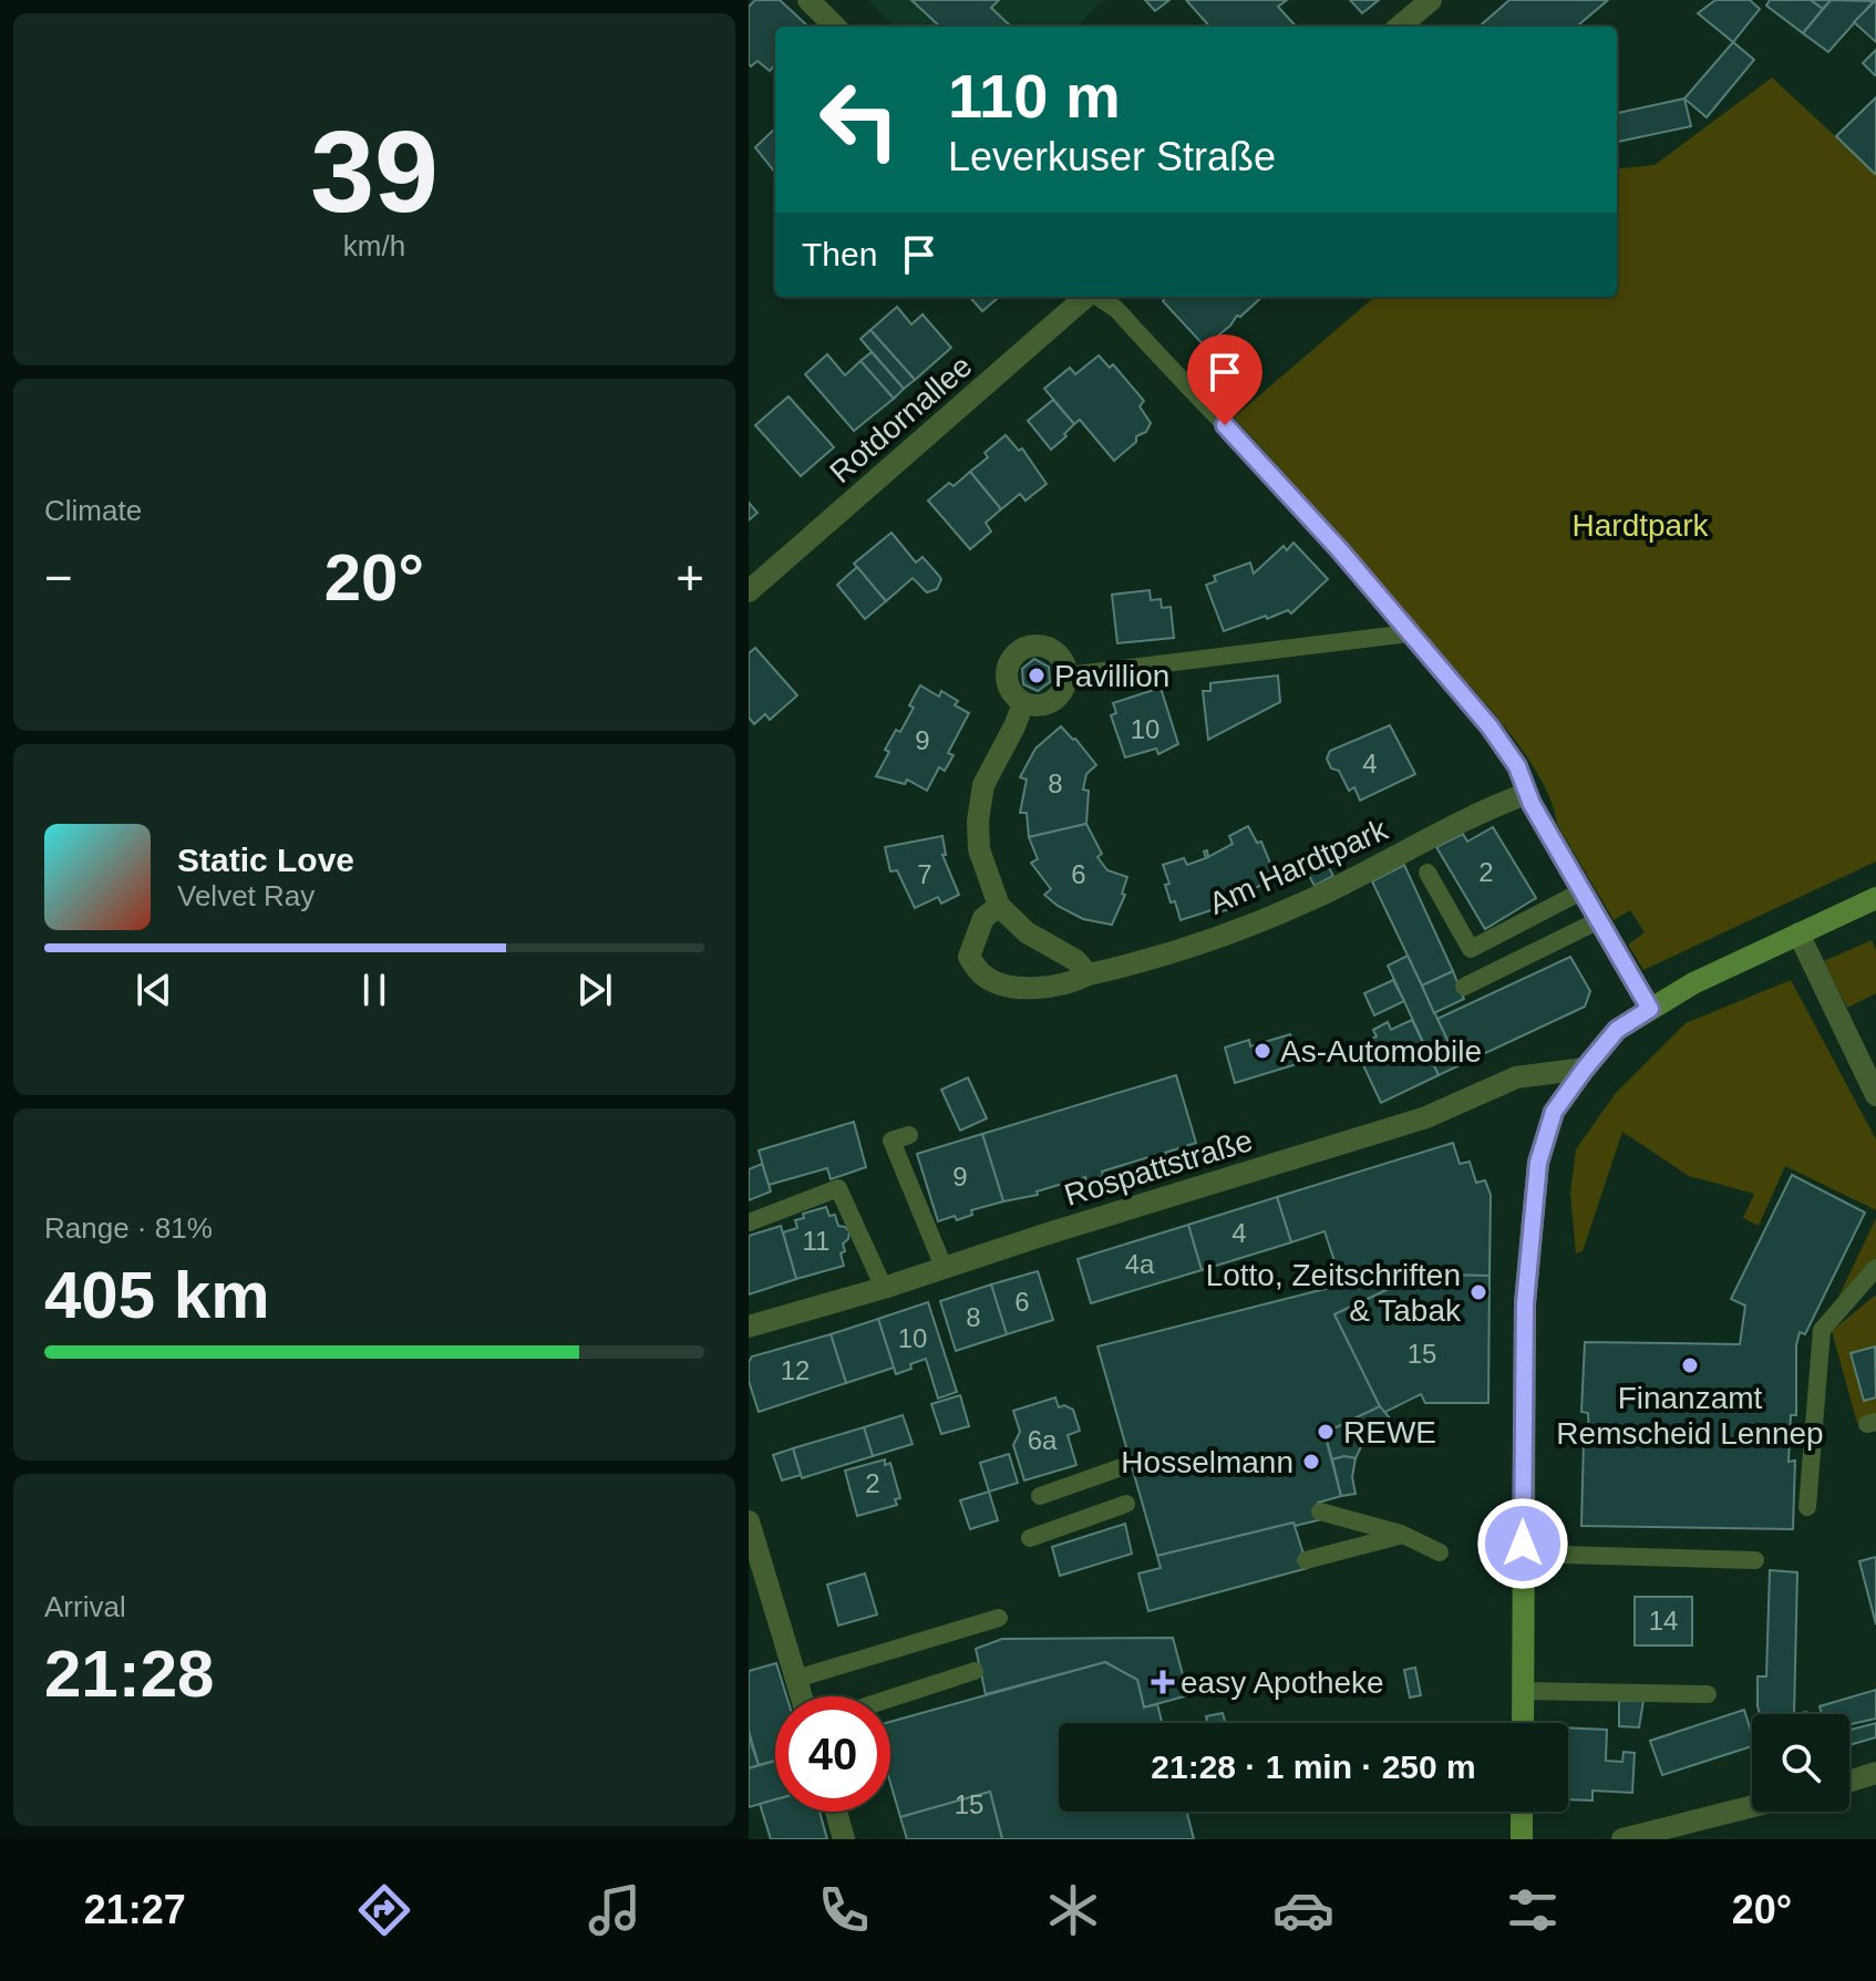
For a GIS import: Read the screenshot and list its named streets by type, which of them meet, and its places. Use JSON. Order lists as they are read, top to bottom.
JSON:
{
  "streets": {
    "street": ["Rotdornallee", "Am Hardtpark", "Rospattstraße"]
  },
  "parks": ["Hardtpark"],
  "places": {
    "other": [
      "Pavillion",
      "As-Automobile",
      "Lotto, Zeitschriften & Tabak",
      "Finanzamt Remscheid Lennep",
      "REWE",
      "Hosselmann"
    ],
    "health": ["easy Apotheke"]
  },
  "house_numbers": [
    "10",
    "9",
    "4",
    "8",
    "2",
    "7",
    "6",
    "9",
    "4",
    "11",
    "4a",
    "6",
    "8",
    "10",
    "15",
    "12",
    "6a",
    "2",
    "14",
    "15"
  ],
  "page": {
    "tile": [
      ["39", "km/h"],
      "Climate",
      ["Range · 81%", "405 km"],
      ["Arrival", "21:28"]
    ],
    "turn": ["110 m", "Leverkuser Straße"],
    "then": "Then",
    "heat": ["−", "20°", "+"],
    "song": ["Static Love", "Velvet Ray"],
    "limit": "40",
    "trip": "21:28 · 1 min · 250 m",
    "tabs": ["21:27", "20°"]
  }
}
